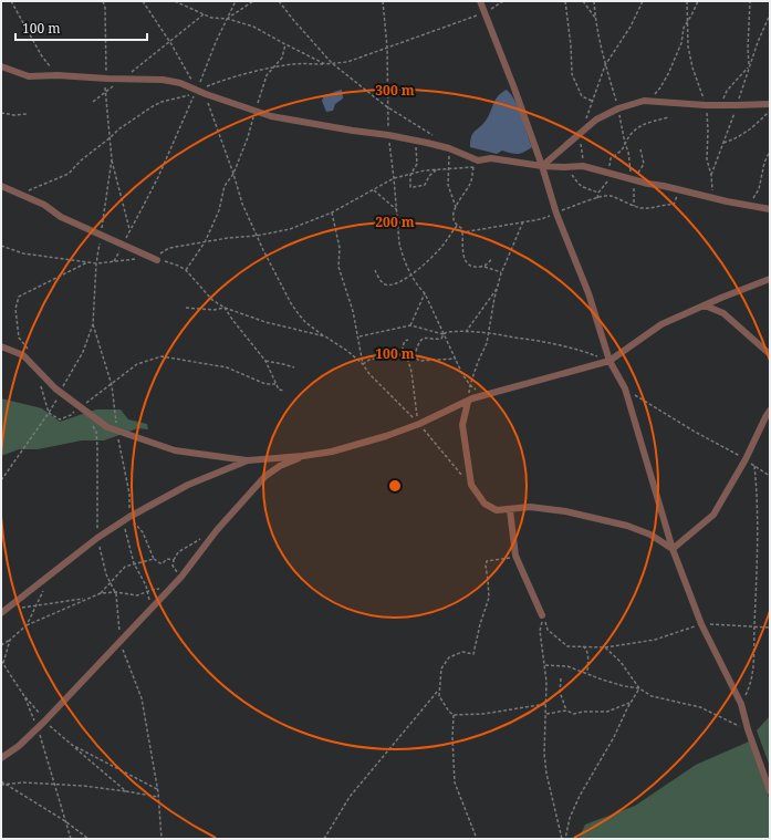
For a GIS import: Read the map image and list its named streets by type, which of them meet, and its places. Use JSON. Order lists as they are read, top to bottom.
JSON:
{
  "scale_bar": "100 m",
  "rings": ["300 m", "200 m", "100 m"]
}
